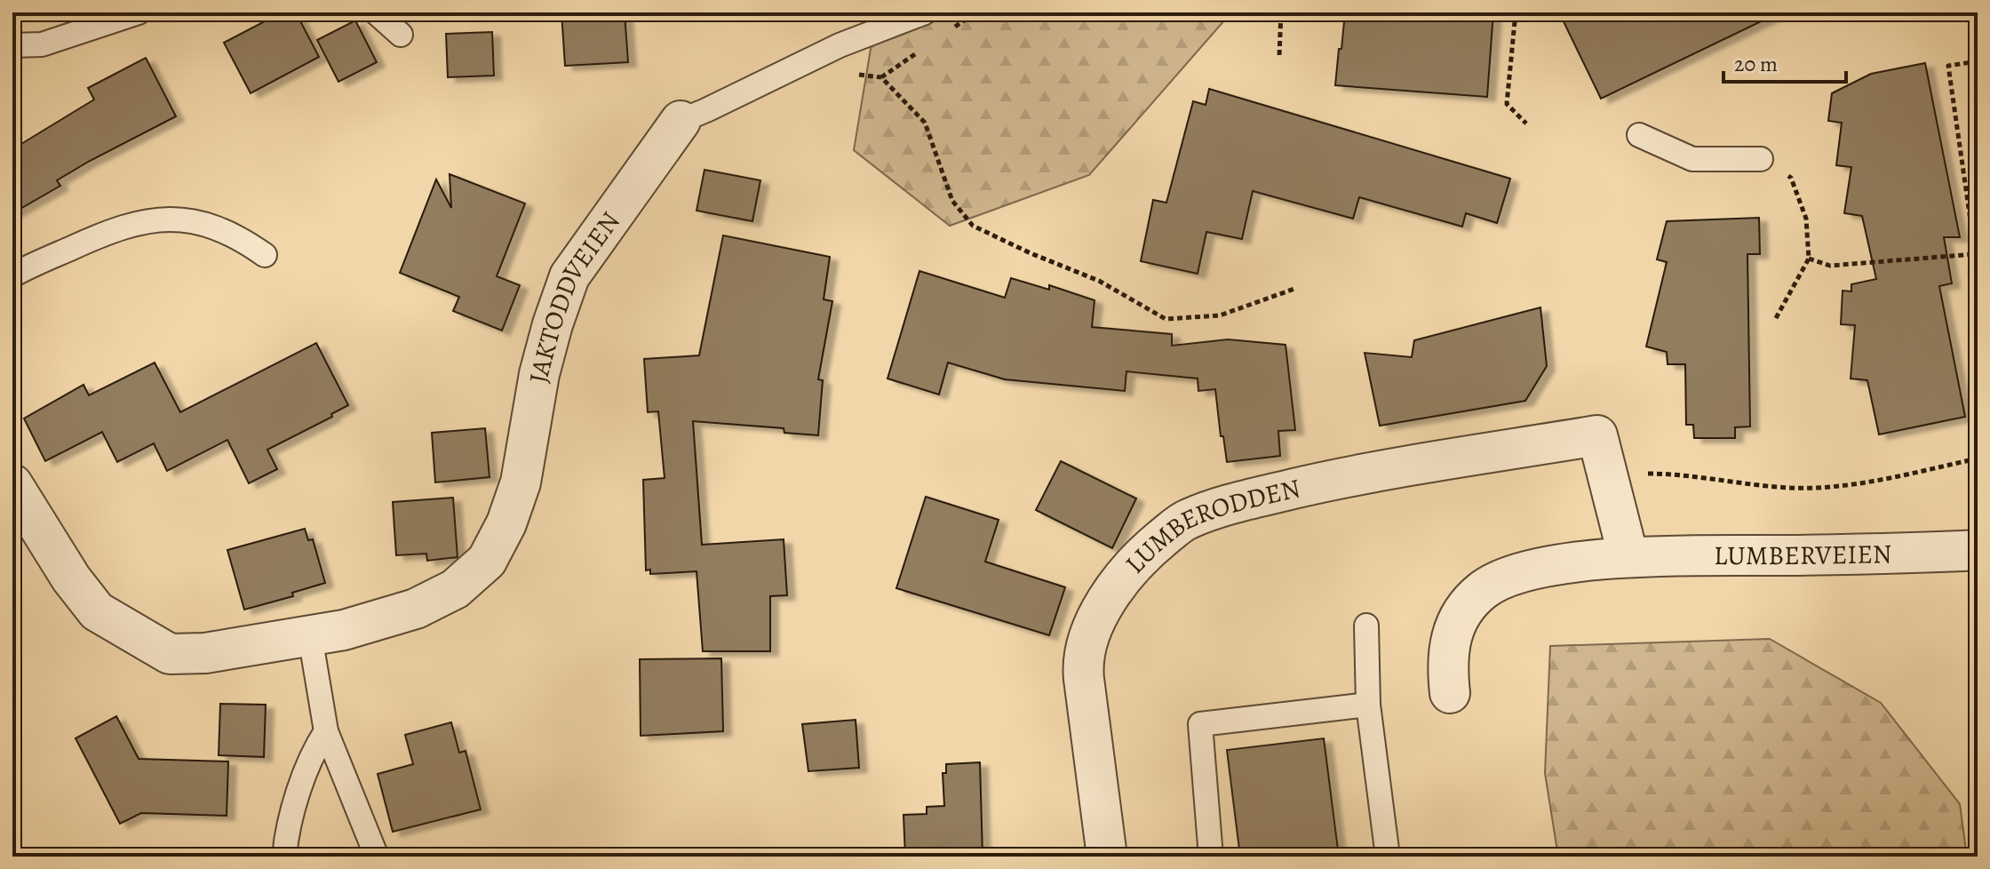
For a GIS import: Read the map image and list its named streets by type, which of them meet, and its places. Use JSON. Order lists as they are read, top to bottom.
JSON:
{
  "streets": {
    "street": ["JAKTODDVEIEN", "LUMBERODDEN", "LUMBERVEIEN"]
  },
  "scale_bar": "20 m"
}
